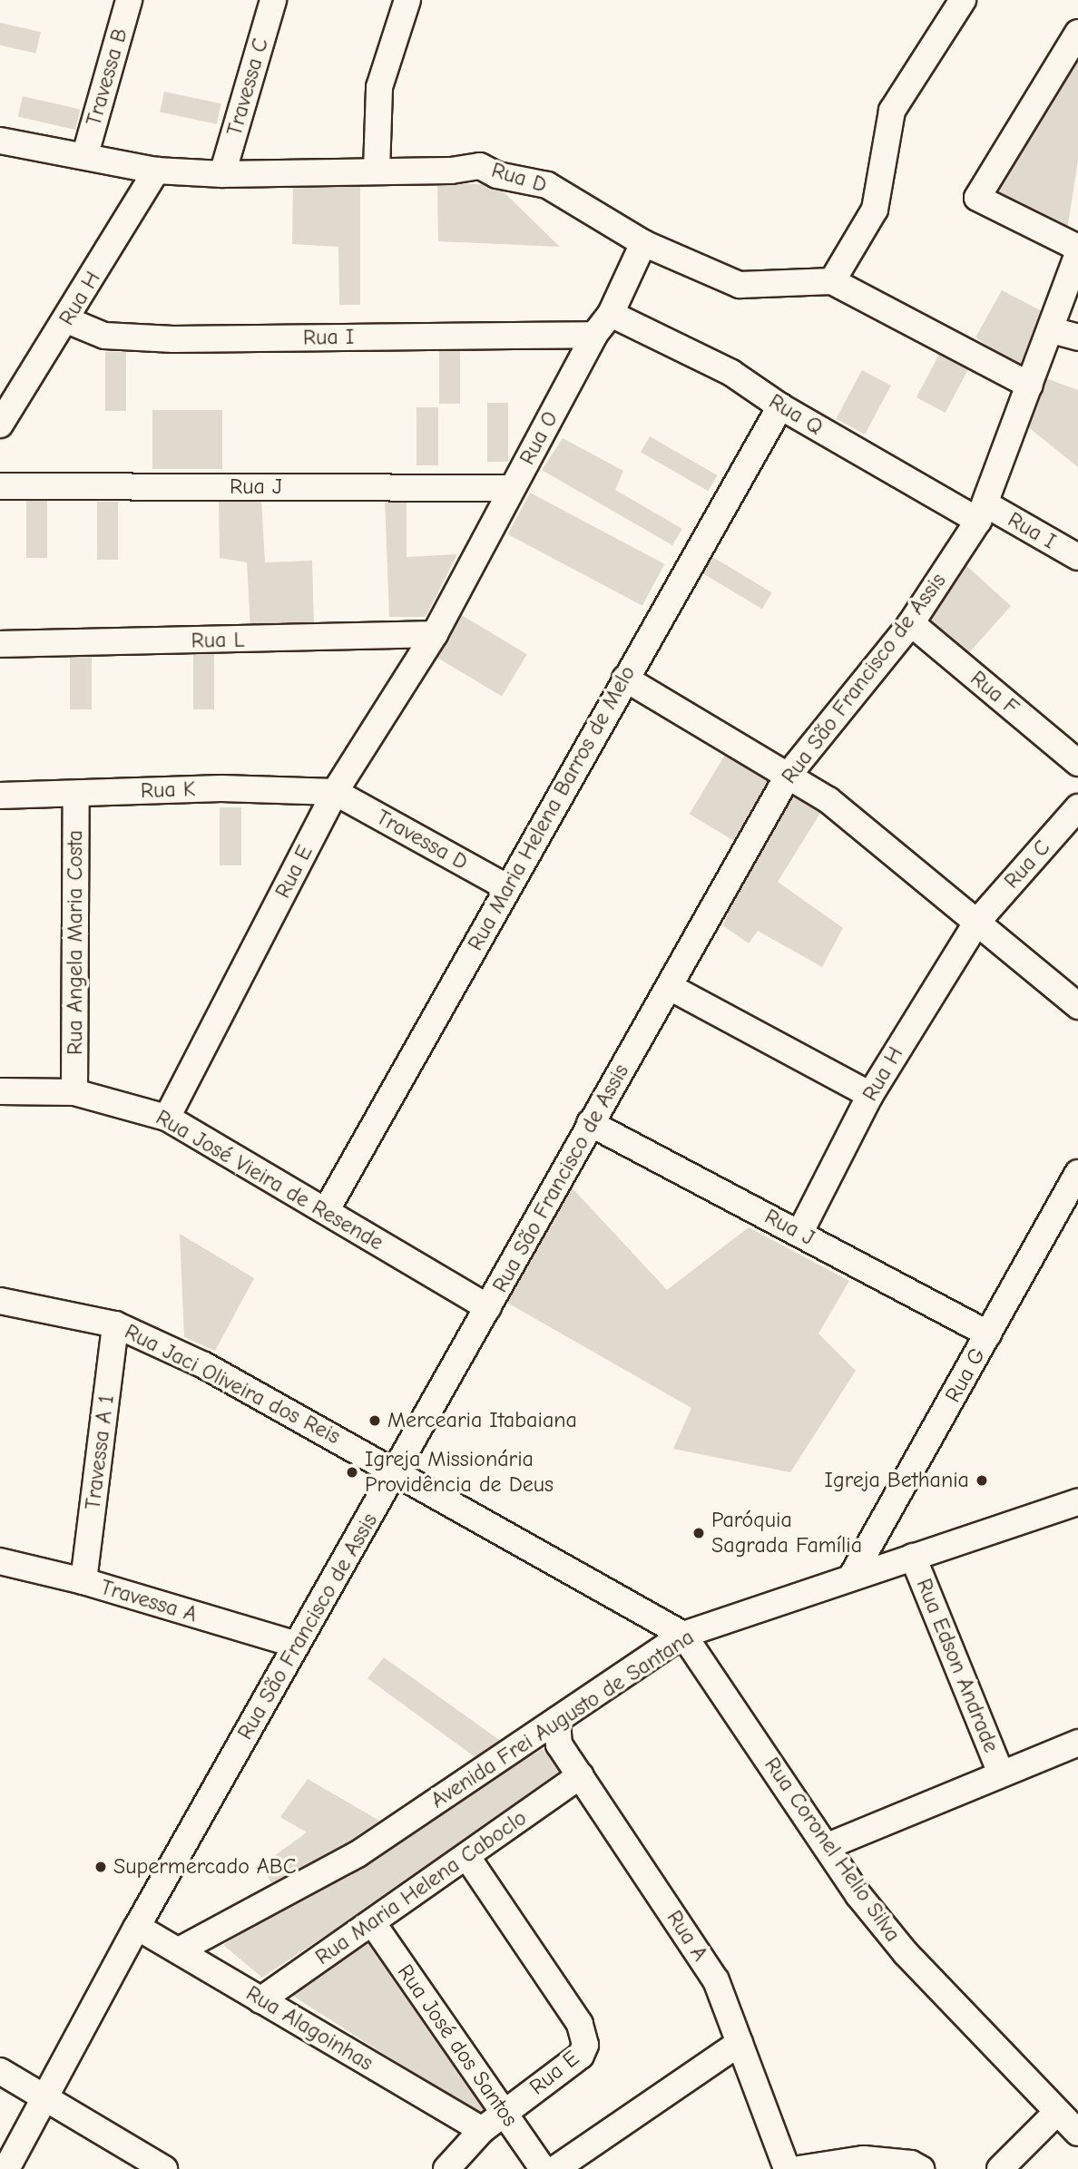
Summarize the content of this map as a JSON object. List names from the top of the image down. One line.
{"streets":{"street":["Travessa B","Travessa C","Rua D","Rua H","Rua I","Rua Q","Rua O","Rua J","Rua L","Rua São Francisco de Assis","Rua F","Rua K","Rua Maria Helena Barros de Melo","Travessa D","Rua C","Rua E","Rua Angela Maria Costa","Rua José Vieira de Resende","Rua G","Rua Jaci Oliveira dos Reis","Travessa A 1","Travessa A","Rua Edson Andrade","Avenida Frei Augusto de Santana","Rua Coronel Helio Silva","Rua Maria Helena Caboclo","Rua A","Rua Alagoinhas","Rua José dos Santos"]},"crossings":[["Travessa B","Rua D"],["Travessa C","Rua D"],["Rua D","Rua H"],["Rua D","Rua O"],["Rua H","Rua I"],["Rua H","Rua J"],["Rua H","Rua C"],["Rua I","Rua Q"],["Rua I","Rua O"],["Rua I","Rua São Francisco de Assis"],["Rua Q","Rua O"],["Rua Q","Rua São Francisco de Assis"],["Rua Q","Rua Maria Helena Barros de Melo"],["Rua O","Rua J"],["Rua O","Rua L"],["Rua O","Rua E"],["Rua J","Rua São Francisco de Assis"],["Rua J","Rua G"],["Rua L","Rua E"],["Rua São Francisco de Assis","Rua F"],["Rua São Francisco de Assis","Rua José Vieira de Resende"],["Rua São Francisco de Assis","Rua Jaci Oliveira dos Reis"],["Rua São Francisco de Assis","Travessa A"],["Rua São Francisco de Assis","Rua Alagoinhas"],["Rua K","Travessa D"],["Rua K","Rua E"],["Rua K","Rua Angela Maria Costa"],["Rua Maria Helena Barros de Melo","Travessa D"],["Rua Maria Helena Barros de Melo","Rua José Vieira de Resende"],["Travessa D","Rua E"],["Rua E","Rua José Vieira de Resende"],["Rua E","Rua Maria Helena Caboclo"],["Rua E","Rua Alagoinhas"],["Rua E","Rua José dos Santos"],["Rua Angela Maria Costa","Rua José Vieira de Resende"],["Rua G","Avenida Frei Augusto de Santana"],["Rua Jaci Oliveira dos Reis","Travessa A 1"],["Rua Jaci Oliveira dos Reis","Avenida Frei Augusto de Santana"],["Rua Jaci Oliveira dos Reis","Rua Coronel Helio Silva"],["Travessa A 1","Travessa A"],["Rua Edson Andrade","Avenida Frei Augusto de Santana"],["Avenida Frei Augusto de Santana","Rua Coronel Helio Silva"],["Avenida Frei Augusto de Santana","Rua A"],["Avenida Frei Augusto de Santana","Rua Alagoinhas"],["Rua Maria Helena Caboclo","Rua A"],["Rua Maria Helena Caboclo","Rua Alagoinhas"],["Rua Maria Helena Caboclo","Rua José dos Santos"]],"places":["Mercearia Itabaiana","Igreja Missionária Providência de Deus","Igreja Bethania","Paróquia Sagrada Família","Supermercado ABC"]}
